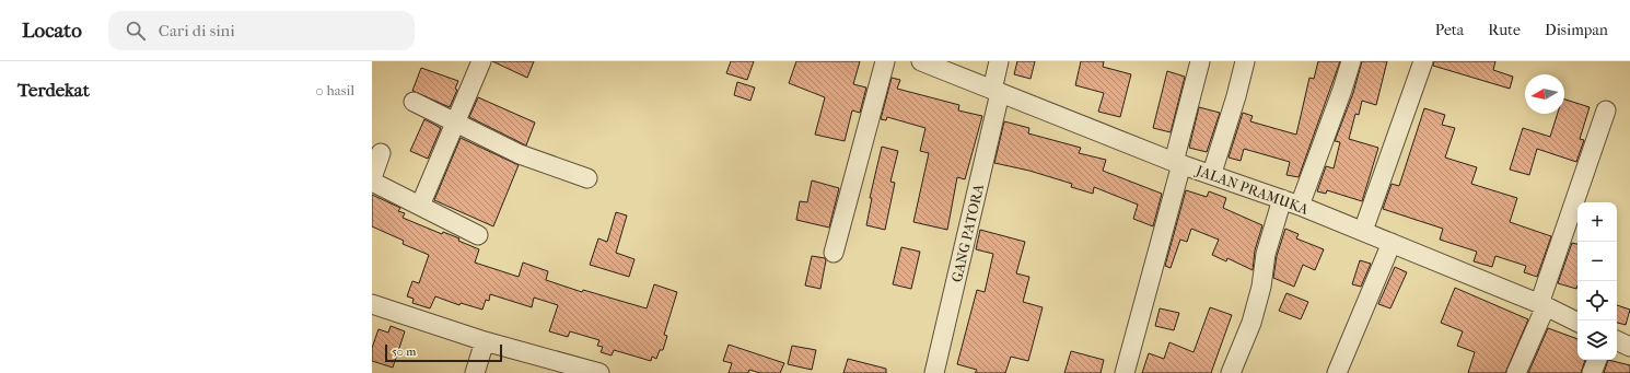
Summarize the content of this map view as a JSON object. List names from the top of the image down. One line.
{"streets":{"street":["JALAN PRAMUKA","GANG PATORA"]},"crossings":[["JALAN PRAMUKA","GANG PATORA"]],"scale_bar":"50 m","north":"left","page":{"header":"Locato","search":"Cari di sini","nav":["Peta","Rute","Disimpan"],"heading":["Terdekat","0 hasil"],"map_buttons":["+","−"],"scale":"50 m"}}
